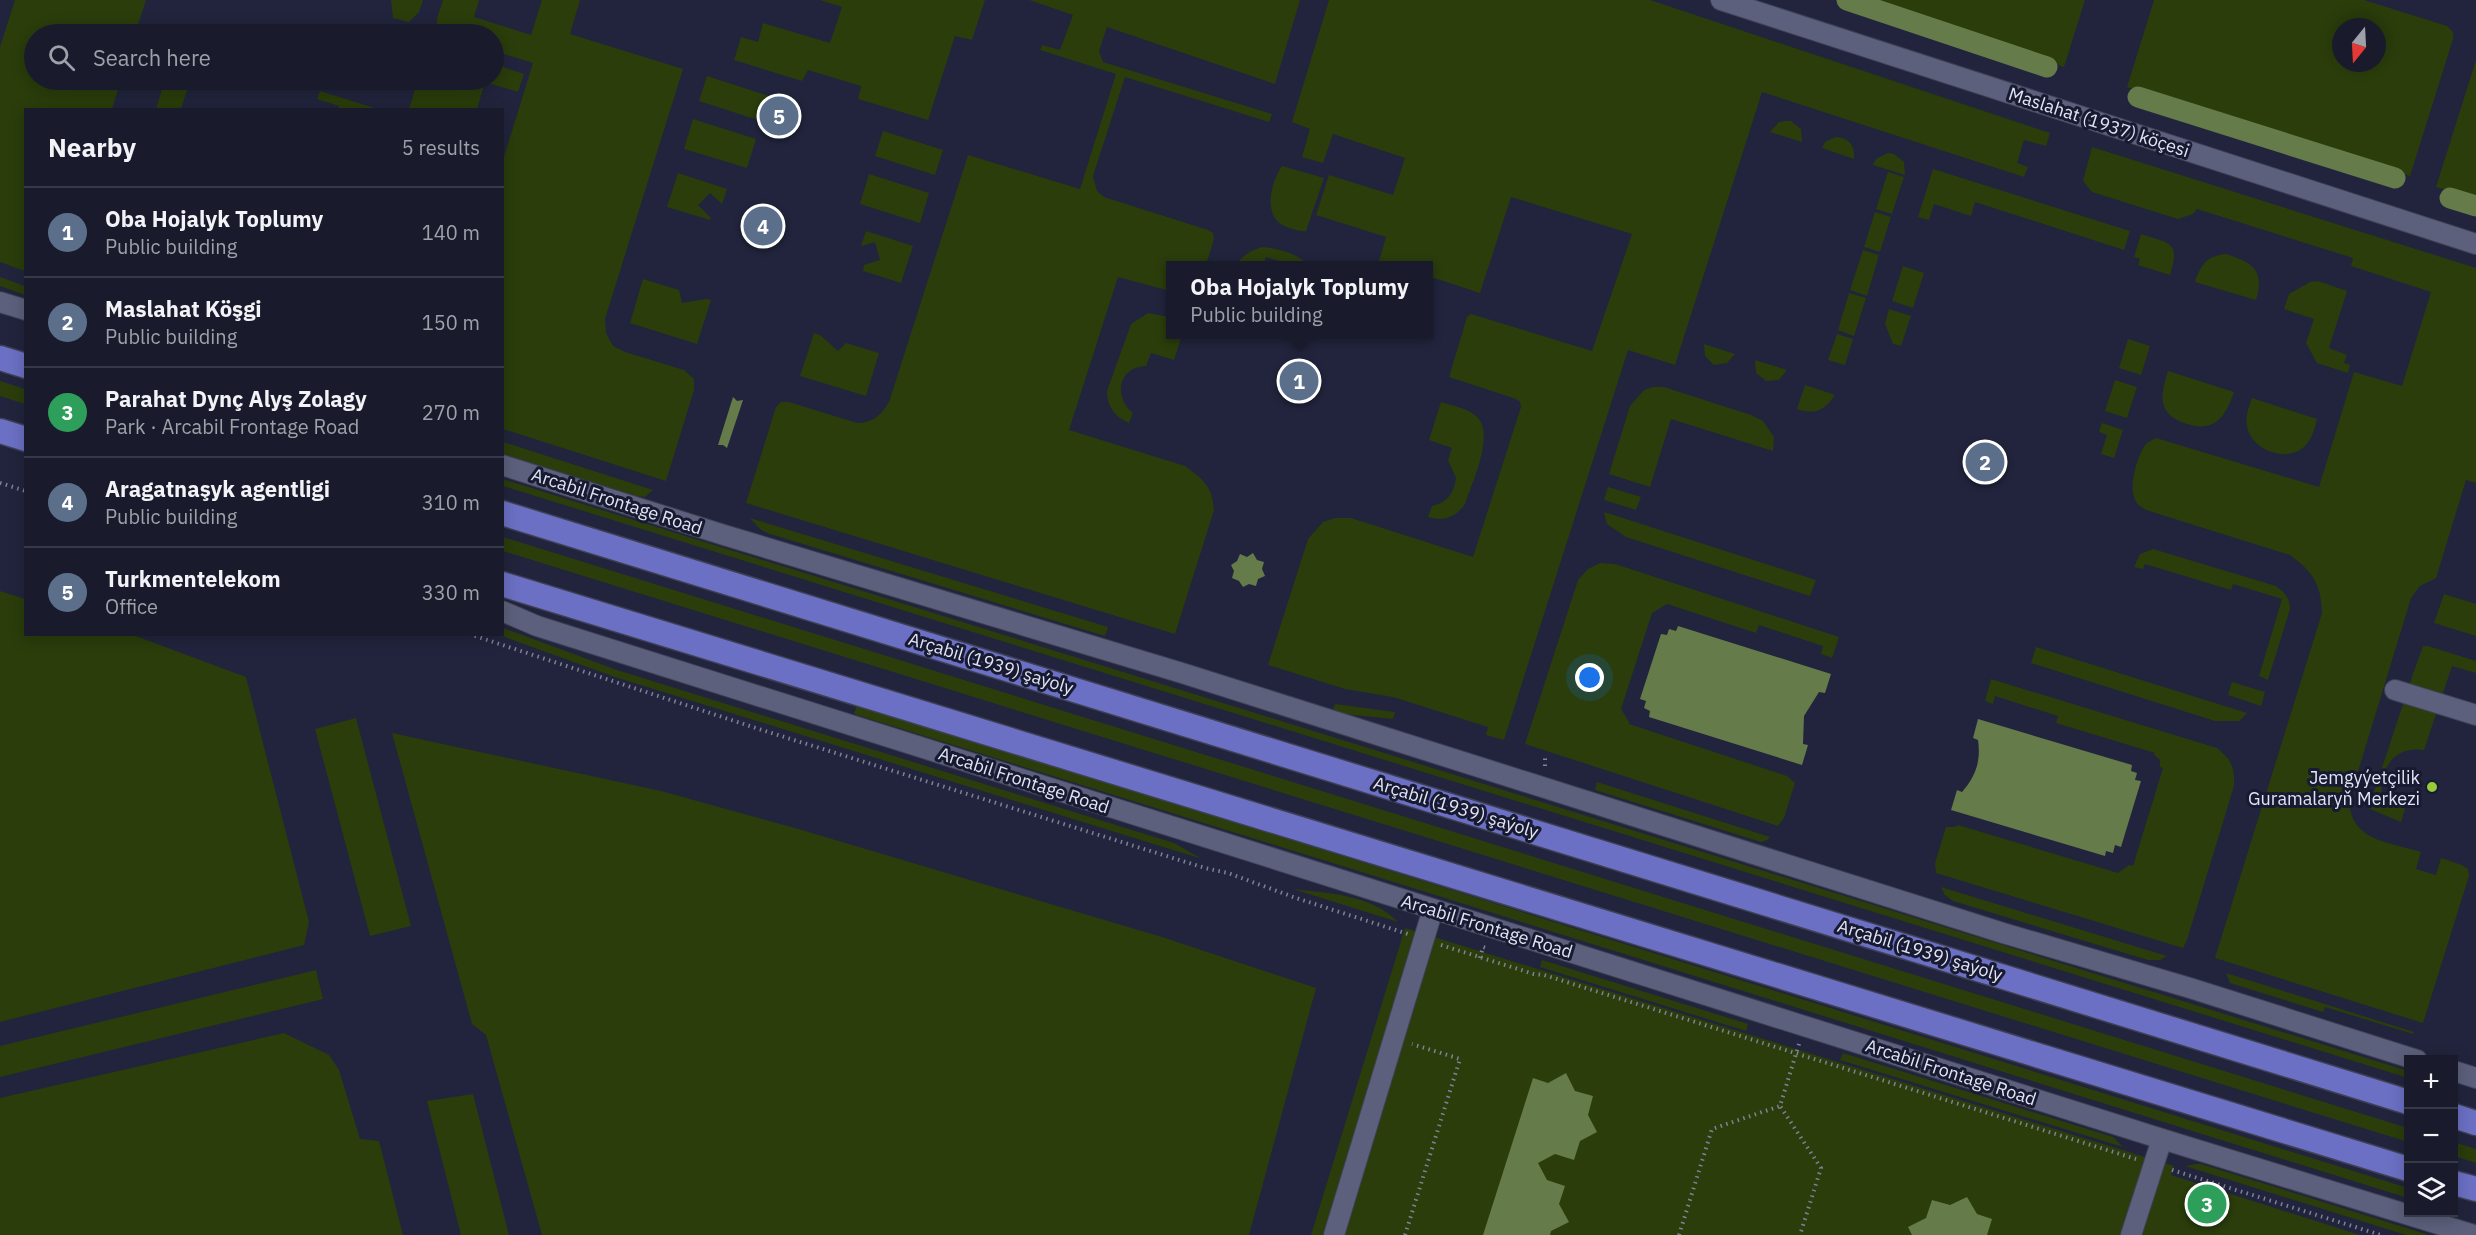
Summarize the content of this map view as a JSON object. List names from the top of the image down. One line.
{"streets":{"main road":["Arçabil (1939) şaýoly"],"street":["Maslahat (1937) köçesi","Arcabil Frontage Road"]},"places":["Jemgyýetçilik Guramalaryň Merkezi"],"north":"bottom","page":{"search":"Search here","pins":["5","4","1","2","3"],"heading":["Nearby","5 results"],"list":[{"mark":"1","name":"Oba Hojalyk Toplumy","note":"Public building","value":"140 m"},{"mark":"2","name":"Maslahat Köşgi","note":"Public building","value":"150 m"},{"mark":"3","name":"Parahat Dynç Alyş Zolagy","note":"Park · Arcabil Frontage Road","value":"270 m"},{"mark":"4","name":"Aragatnaşyk agentligi","note":"Public building","value":"310 m"},{"mark":"5","name":"Turkmentelekom","note":"Office","value":"330 m"}],"popup":["Oba Hojalyk Toplumy","Public building"],"map_buttons":["+","−"]}}
